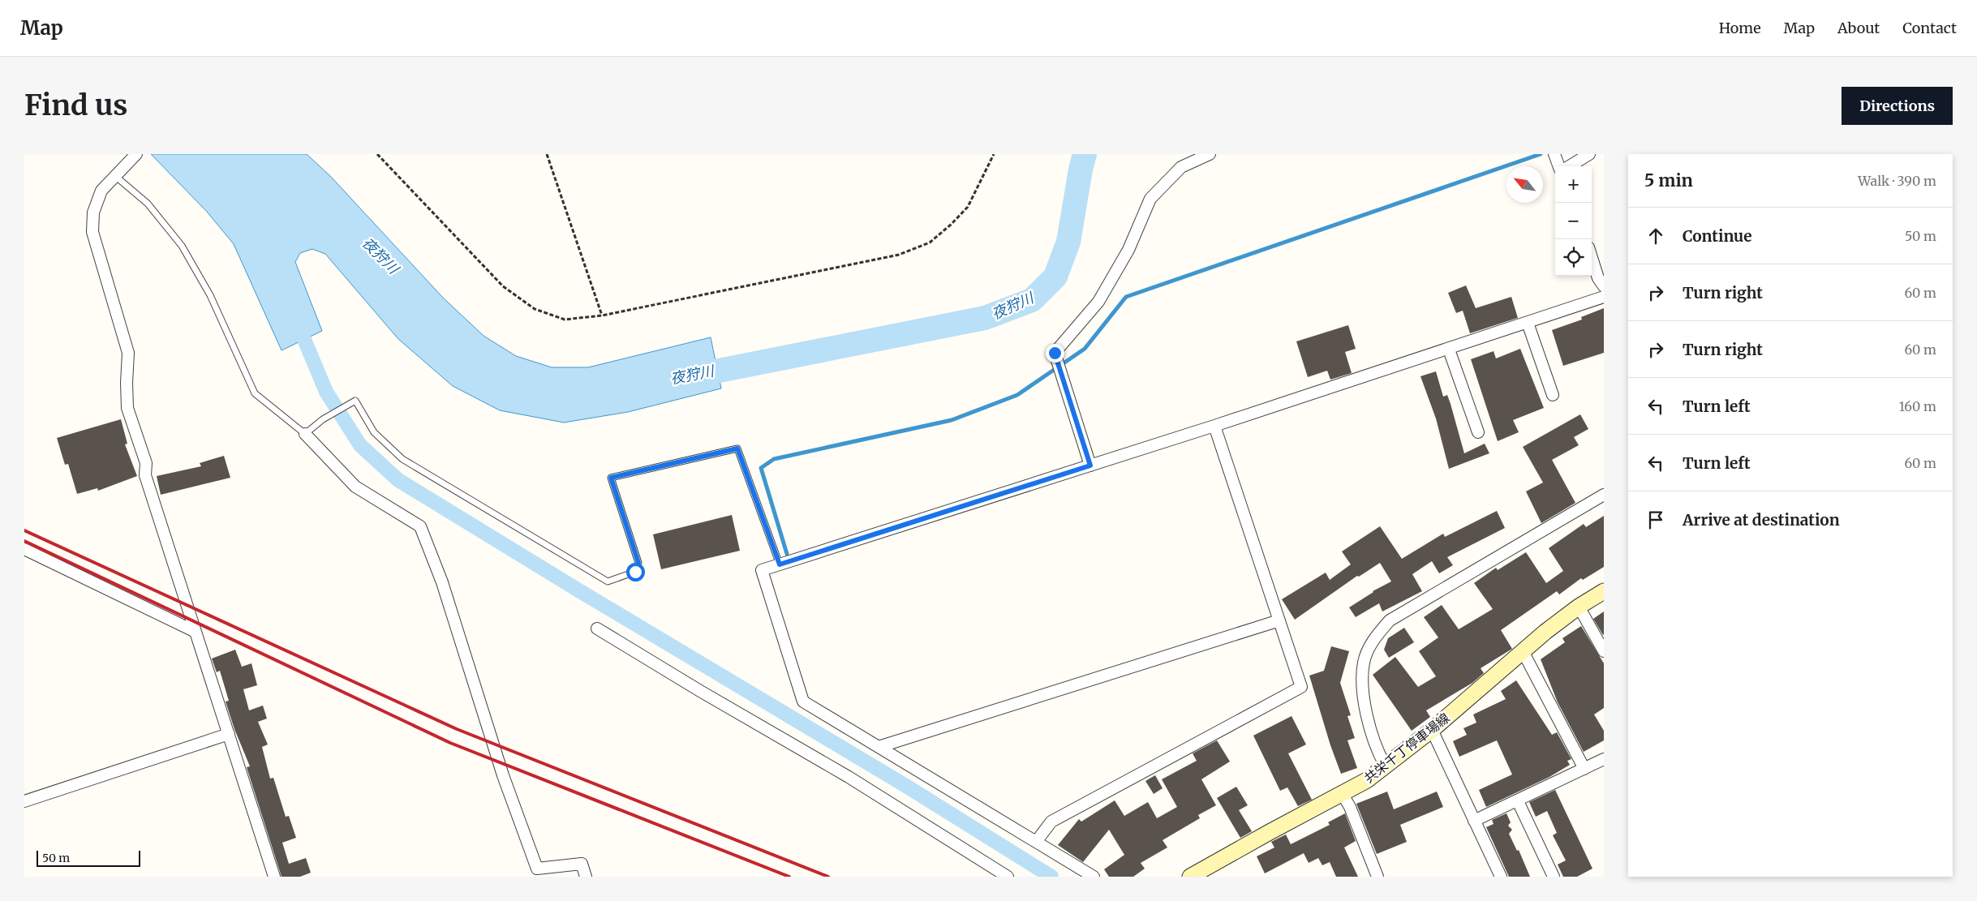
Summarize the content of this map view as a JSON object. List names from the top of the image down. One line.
{"streets":{"main road":["共栄千丁停車場線"]},"water":["夜狩川"],"scale_bar":"50 m","north":"top left","page":{"header":"Map","nav":["Home","Map","About","Contact"],"buttons":"Directions","title":"Find us","heading":["5 min","Walk · 390 m"],"map_buttons":["+","−"],"list":[["Continue","50 m"],["Turn right","60 m"],["Turn right","60 m"],["Turn left","160 m"],["Turn left","60 m"],"Arrive at destination"],"scale":"50 m"}}
